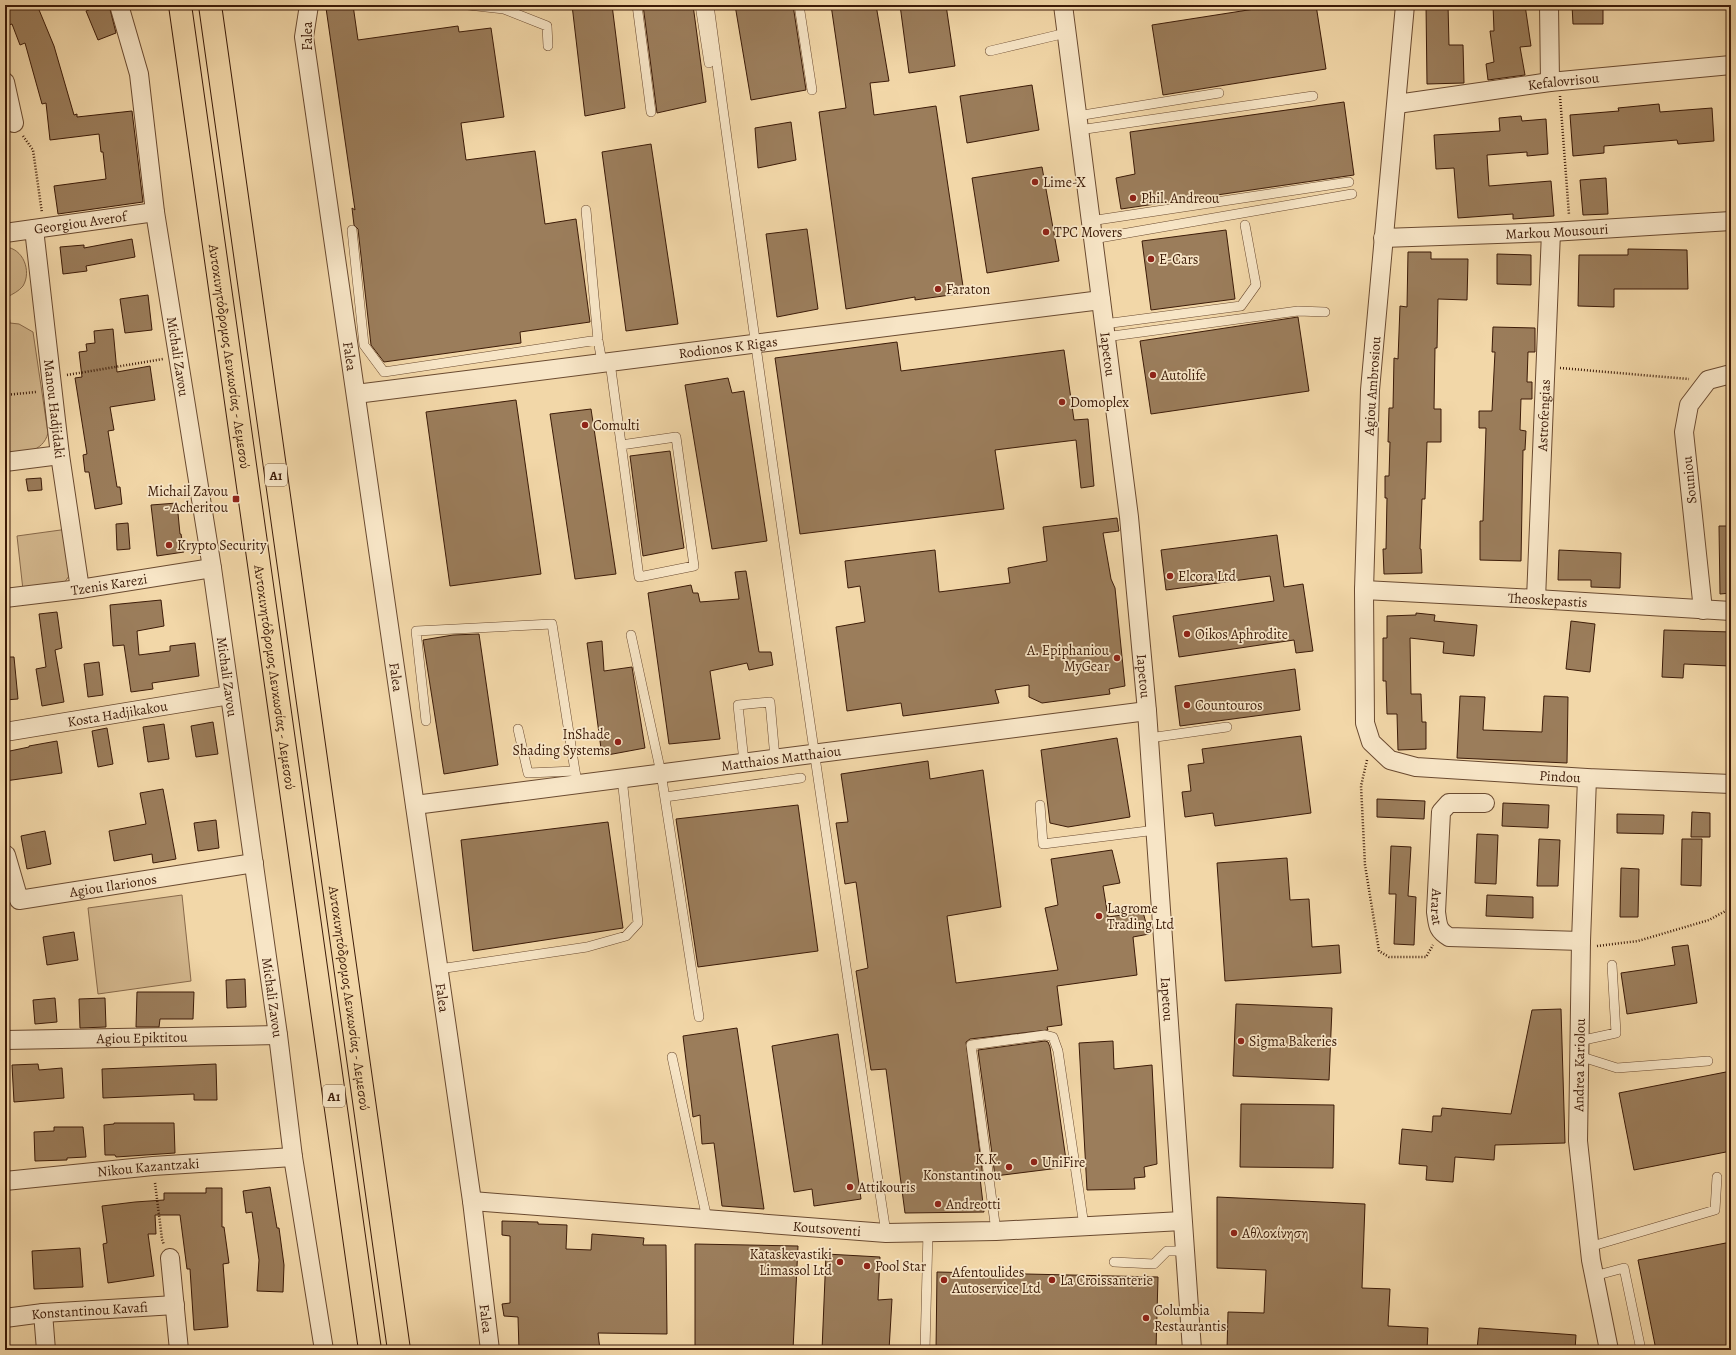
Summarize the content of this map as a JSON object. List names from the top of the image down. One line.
{"streets":{"highway":["Αυτοκινητόδρομος Λευκωσίας - Λεμεσού","A1"],"street":["Falea","Kefalovrisou","Georgiou Averof","Markou Mousouri","Rodionos K Rigas","Iapetou","Michali Zavou","Agiou Ambrosiou","Manou Hadjidaki","Astrofengias","Souniou","Tzenis Karezi","Theoskepastis","Kosta Hadjikakou","Matthaios Matthaiou","Pindou","Agiou Ilarionos","Ararat","Agiou Epiktitou","Andrea Kariolou","Nikou Kazantzaki","Koutsoventi","Konstantinou Kavafi"]},"crossings":[["Falea","Rodionos K Rigas"],["Falea","Matthaios Matthaiou"],["Falea","Koutsoventi"],["Kefalovrisou","Agiou Ambrosiou"],["Georgiou Averof","Michali Zavou"],["Georgiou Averof","Manou Hadjidaki"],["Markou Mousouri","Agiou Ambrosiou"],["Markou Mousouri","Astrofengias"],["Rodionos K Rigas","Iapetou"],["Iapetou","Matthaios Matthaiou"],["Iapetou","Koutsoventi"],["Michali Zavou","Tzenis Karezi"],["Michali Zavou","Kosta Hadjikakou"],["Michali Zavou","Agiou Ilarionos"],["Michali Zavou","Agiou Epiktitou"],["Michali Zavou","Nikou Kazantzaki"],["Agiou Ambrosiou","Theoskepastis"],["Agiou Ambrosiou","Pindou"],["Manou Hadjidaki","Tzenis Karezi"],["Astrofengias","Theoskepastis"],["Souniou","Theoskepastis"],["Pindou","Andrea Kariolou"],["Ararat","Andrea Kariolou"]],"places":{"other":["Lime-X","Phil. Andreou","TPC Movers","E-Cars","Faraton","Autolife","Domoplex","Comulti","Krypto Security","Elcora Ltd","Oikos Aphrodite","A. Epiphaniou MyGear","Countouros","InShade Shading Systems","Lagrome Trading Ltd","Sigma Bakeries","UniFire","K.K. Konstantinou","Attikouris","Andreotti","Αθλοκίνηση","Kataskevastiki Limassol Ltd","Pool Star","Afentoulides Autoservice Ltd","La Croissanterie","Columbia Restaurantis"],"transit":["Michail Zavou - Acheritou"]}}
